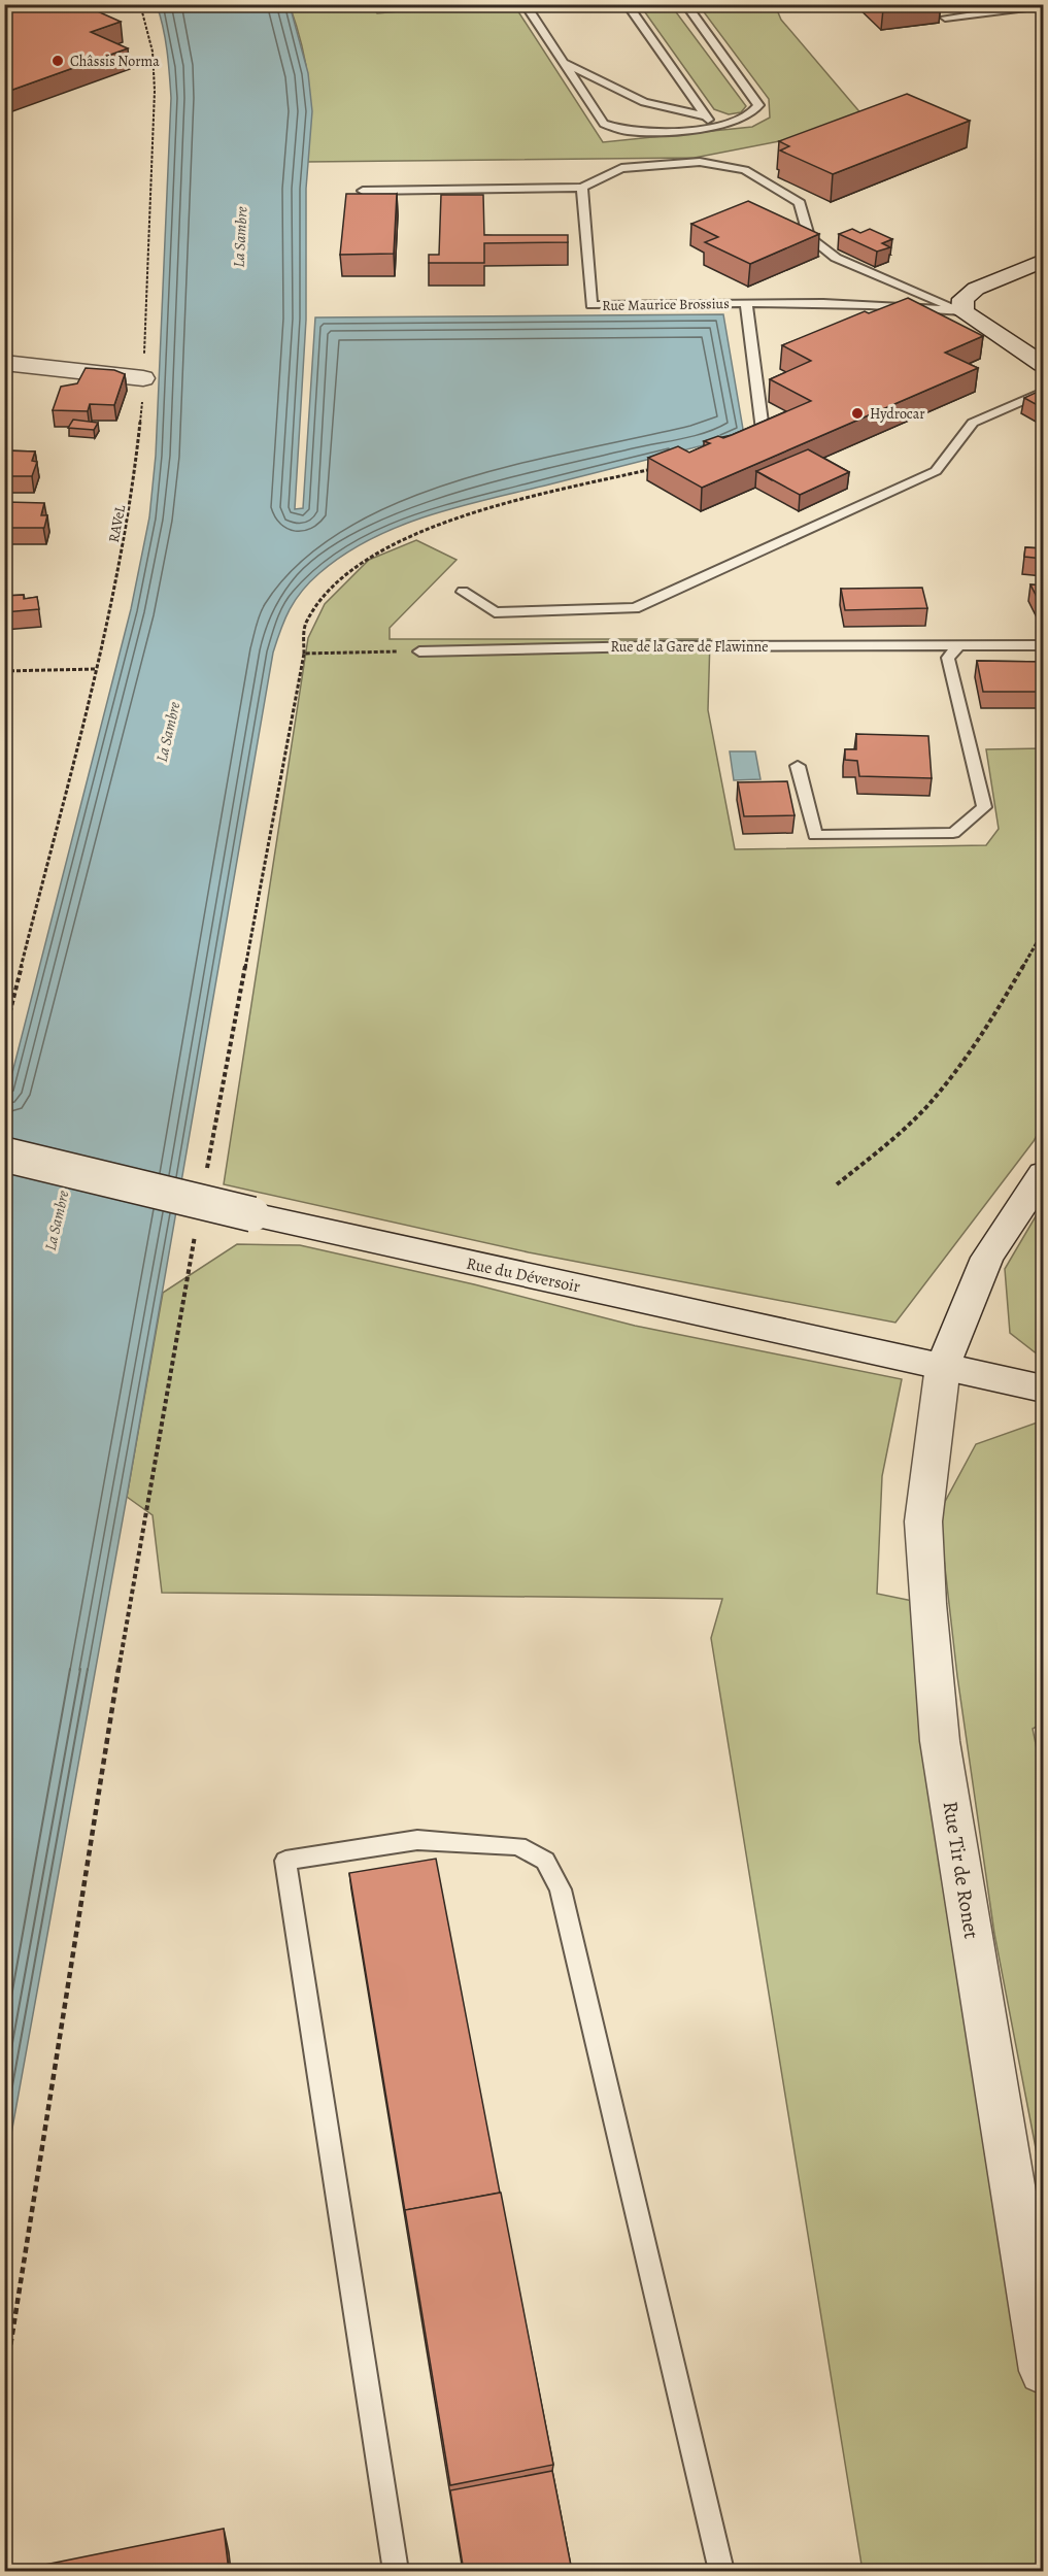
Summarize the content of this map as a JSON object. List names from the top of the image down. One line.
{"streets":{"street":["Rue Maurice Brossius","Rue du Déversoir","Rue Tir de Ronet"],"lane":["Rue de la Gare de Flawinne"],"path":["RAVeL"]},"crossings":[["Rue du Déversoir","Rue Tir de Ronet"]],"water":["La Sambre"],"places":["Châssis Norma","Hydrocar"]}
